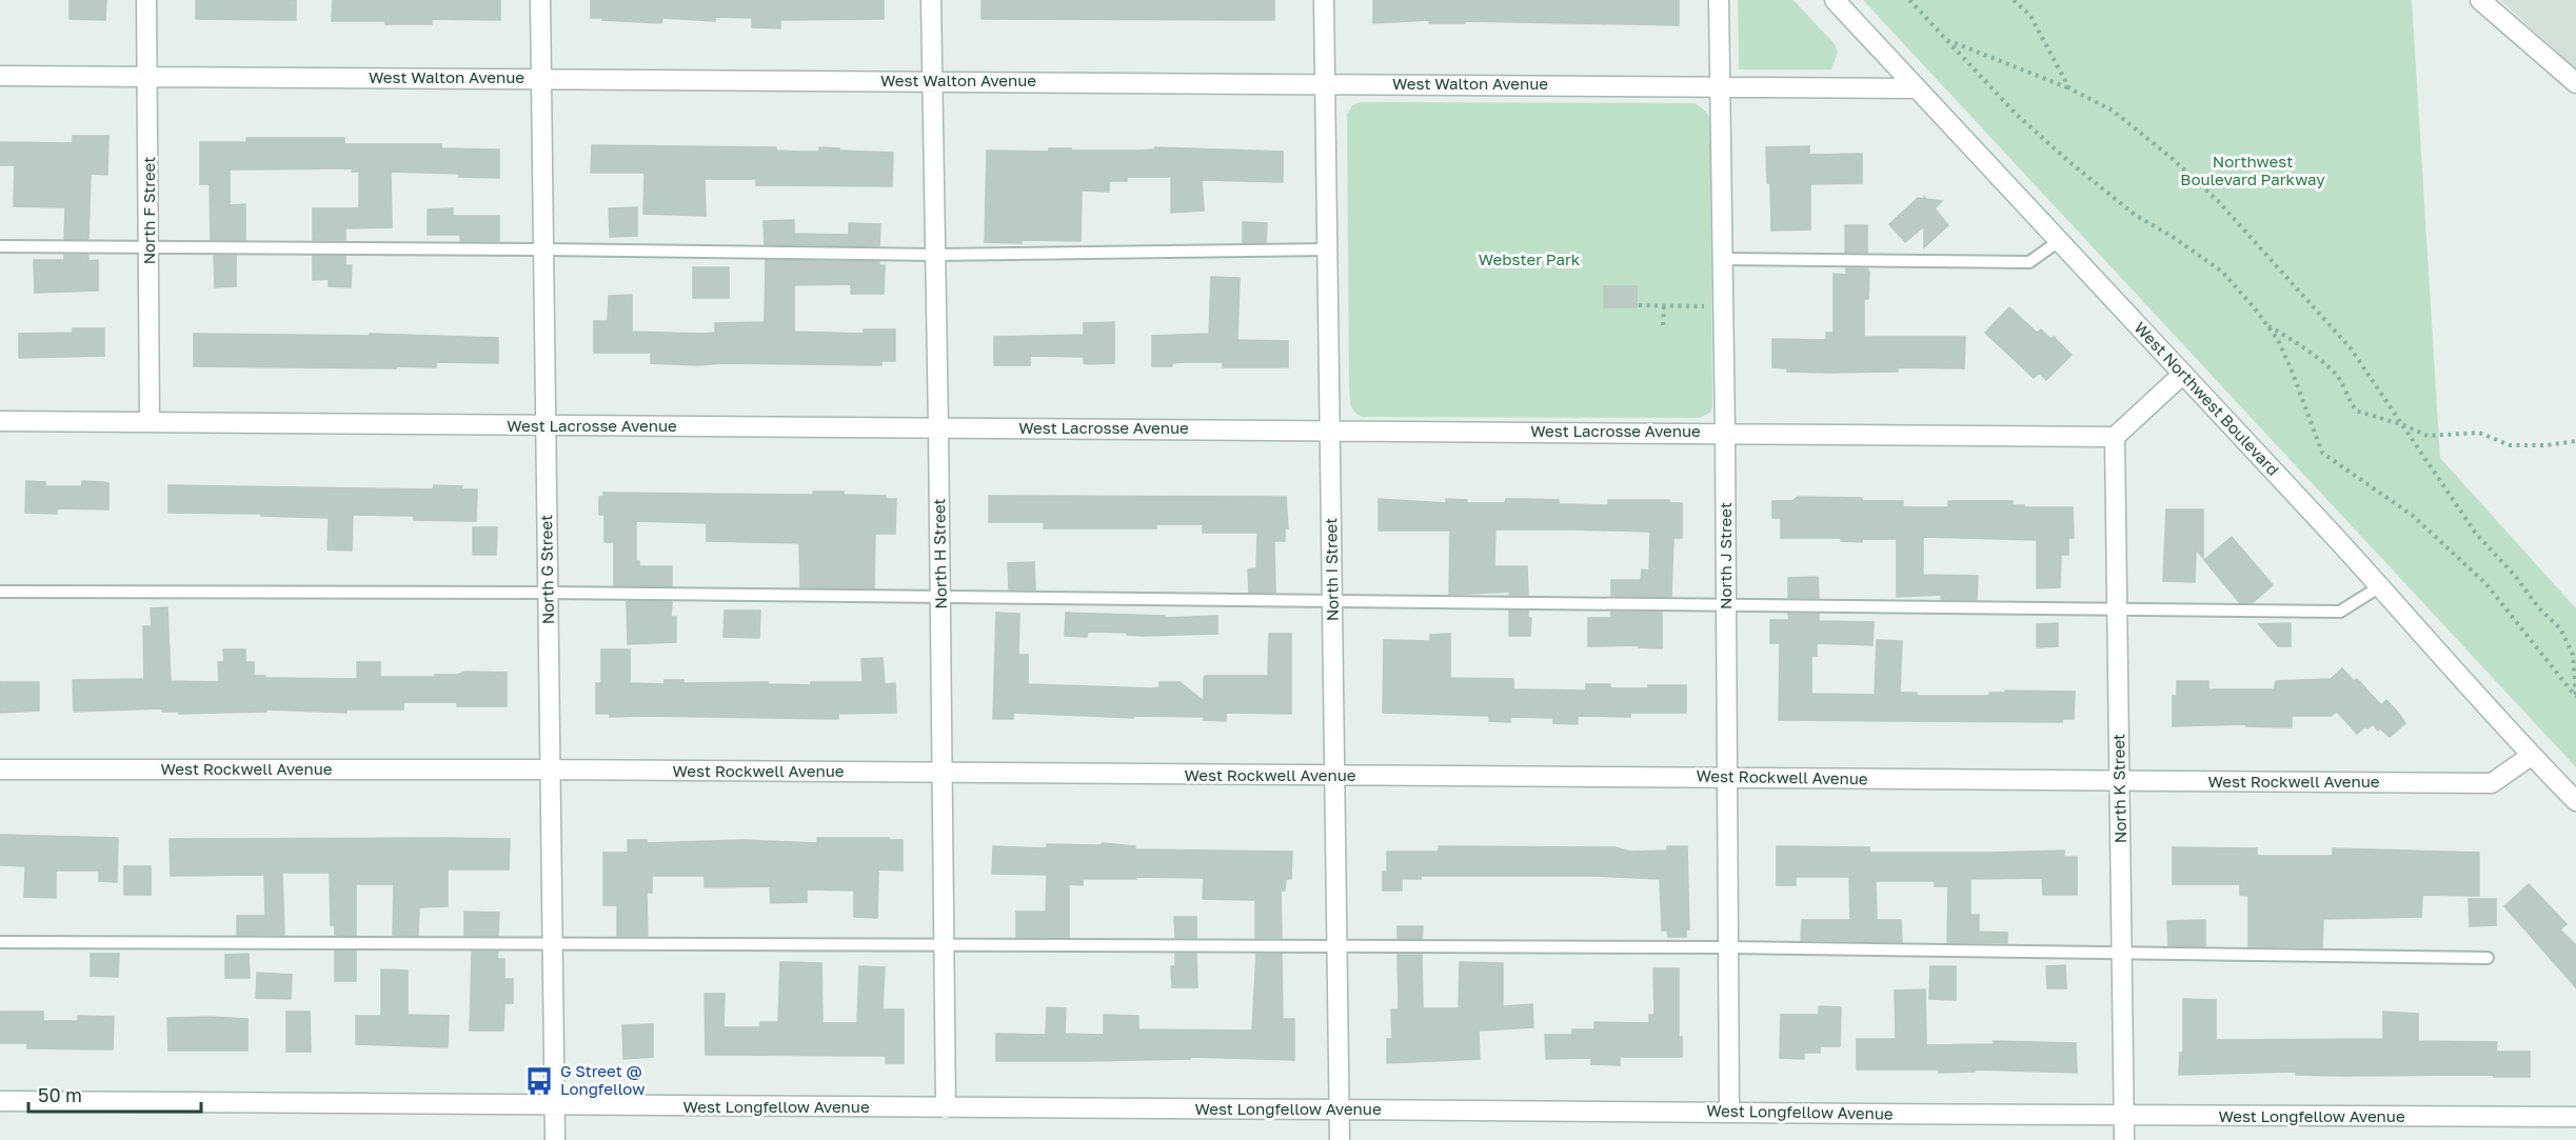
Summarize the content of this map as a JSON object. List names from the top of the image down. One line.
{"streets":{"street":["West Walton Avenue","North F Street","West Northwest Boulevard","West Lacrosse Avenue","North H Street","North J Street","North G Street","North I Street","West Rockwell Avenue","North K Street","West Longfellow Avenue"]},"crossings":[["West Walton Avenue","North F Street"],["West Walton Avenue","West Northwest Boulevard"],["West Walton Avenue","North H Street"],["West Walton Avenue","North J Street"],["West Walton Avenue","North G Street"],["West Walton Avenue","North I Street"],["North F Street","West Lacrosse Avenue"],["West Northwest Boulevard","West Rockwell Avenue"],["West Lacrosse Avenue","North H Street"],["West Lacrosse Avenue","North J Street"],["West Lacrosse Avenue","North G Street"],["West Lacrosse Avenue","North I Street"],["West Lacrosse Avenue","North K Street"],["North H Street","West Rockwell Avenue"],["North H Street","West Longfellow Avenue"],["North J Street","West Rockwell Avenue"],["North J Street","West Longfellow Avenue"],["North G Street","West Rockwell Avenue"],["North G Street","West Longfellow Avenue"],["North I Street","West Rockwell Avenue"],["North I Street","West Longfellow Avenue"],["West Rockwell Avenue","North K Street"],["North K Street","West Longfellow Avenue"]],"parks":["Northwest Boulevard Parkway","Webster Park"],"places":{"bus stop":["G Street @ Longfellow"]},"scale_bar":"50 m"}
